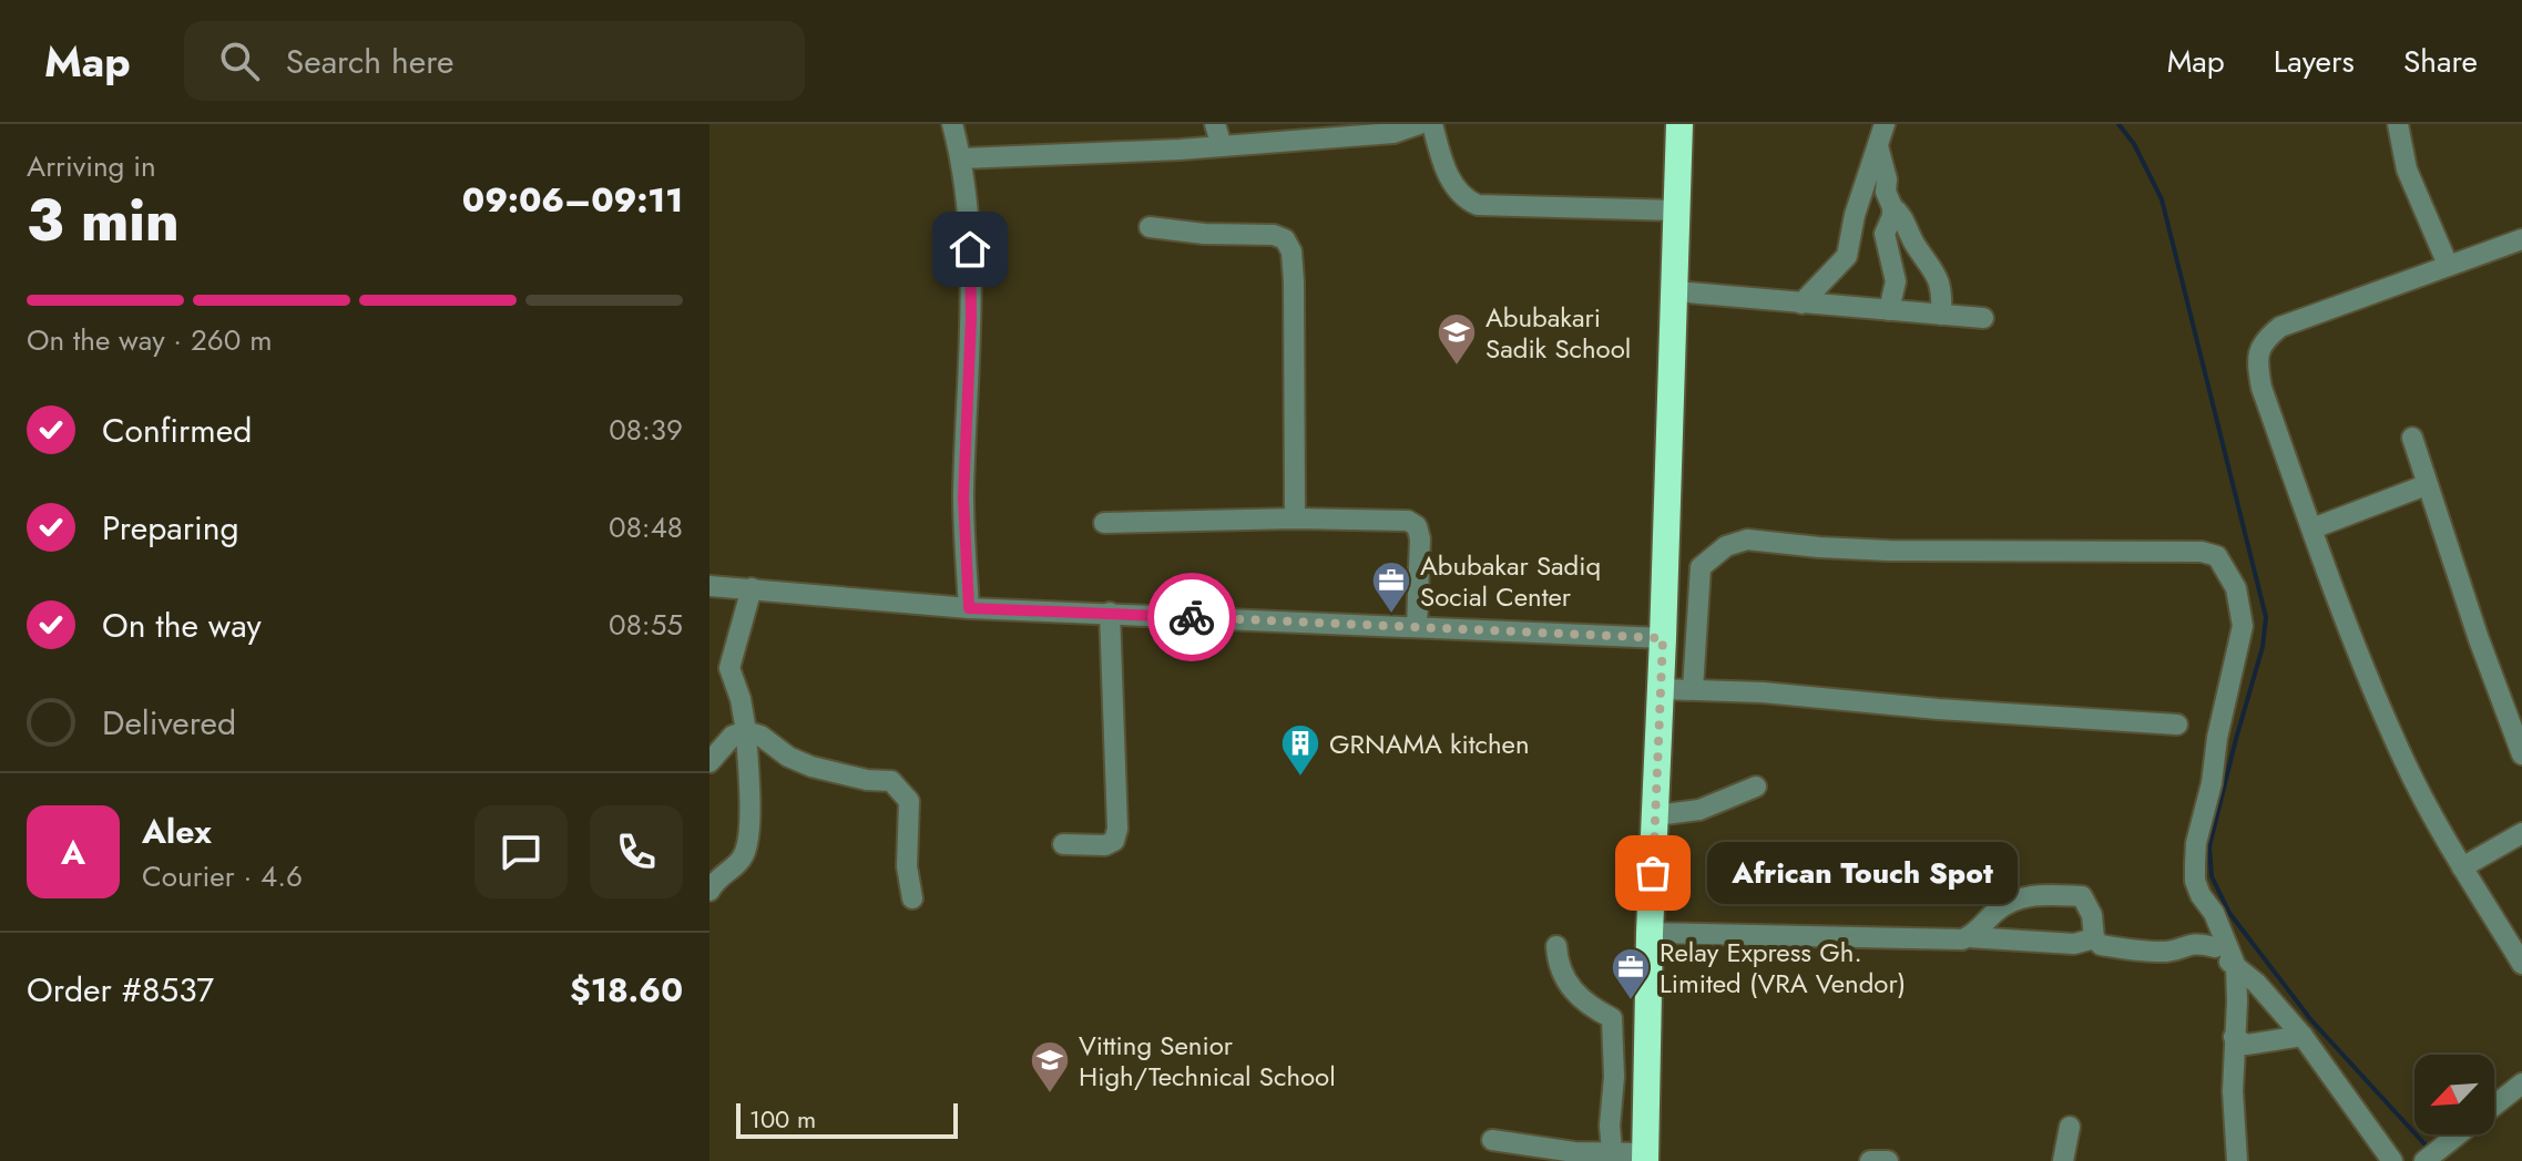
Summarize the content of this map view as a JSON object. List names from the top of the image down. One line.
{"places":{"school or university":["Abubakari Sadik School","Vitting Senior High/Technical School"],"office":["Abubakar Sadiq Social Center","Relay Express Gh. Limited (VRA Vendor)"],"building":["GRNAMA kitchen"],"other":["African Touch Spot"]},"scale_bar":"100 m","north":"bottom left","page":{"header":"Map","search":"Search here","nav":["Map","Layers","Share"],"heading":["3 min","Arriving in","09:06–09:11"],"panel":["Alex","Courier · 4.6","Order #8537","$18.60"],"bar":"On the way · 260 m","list":[["Confirmed","08:39"],["Preparing","08:48"],["On the way","08:55"],"Delivered"],"round":"A","bubble":"African Touch Spot","scale":"100 m"}}
